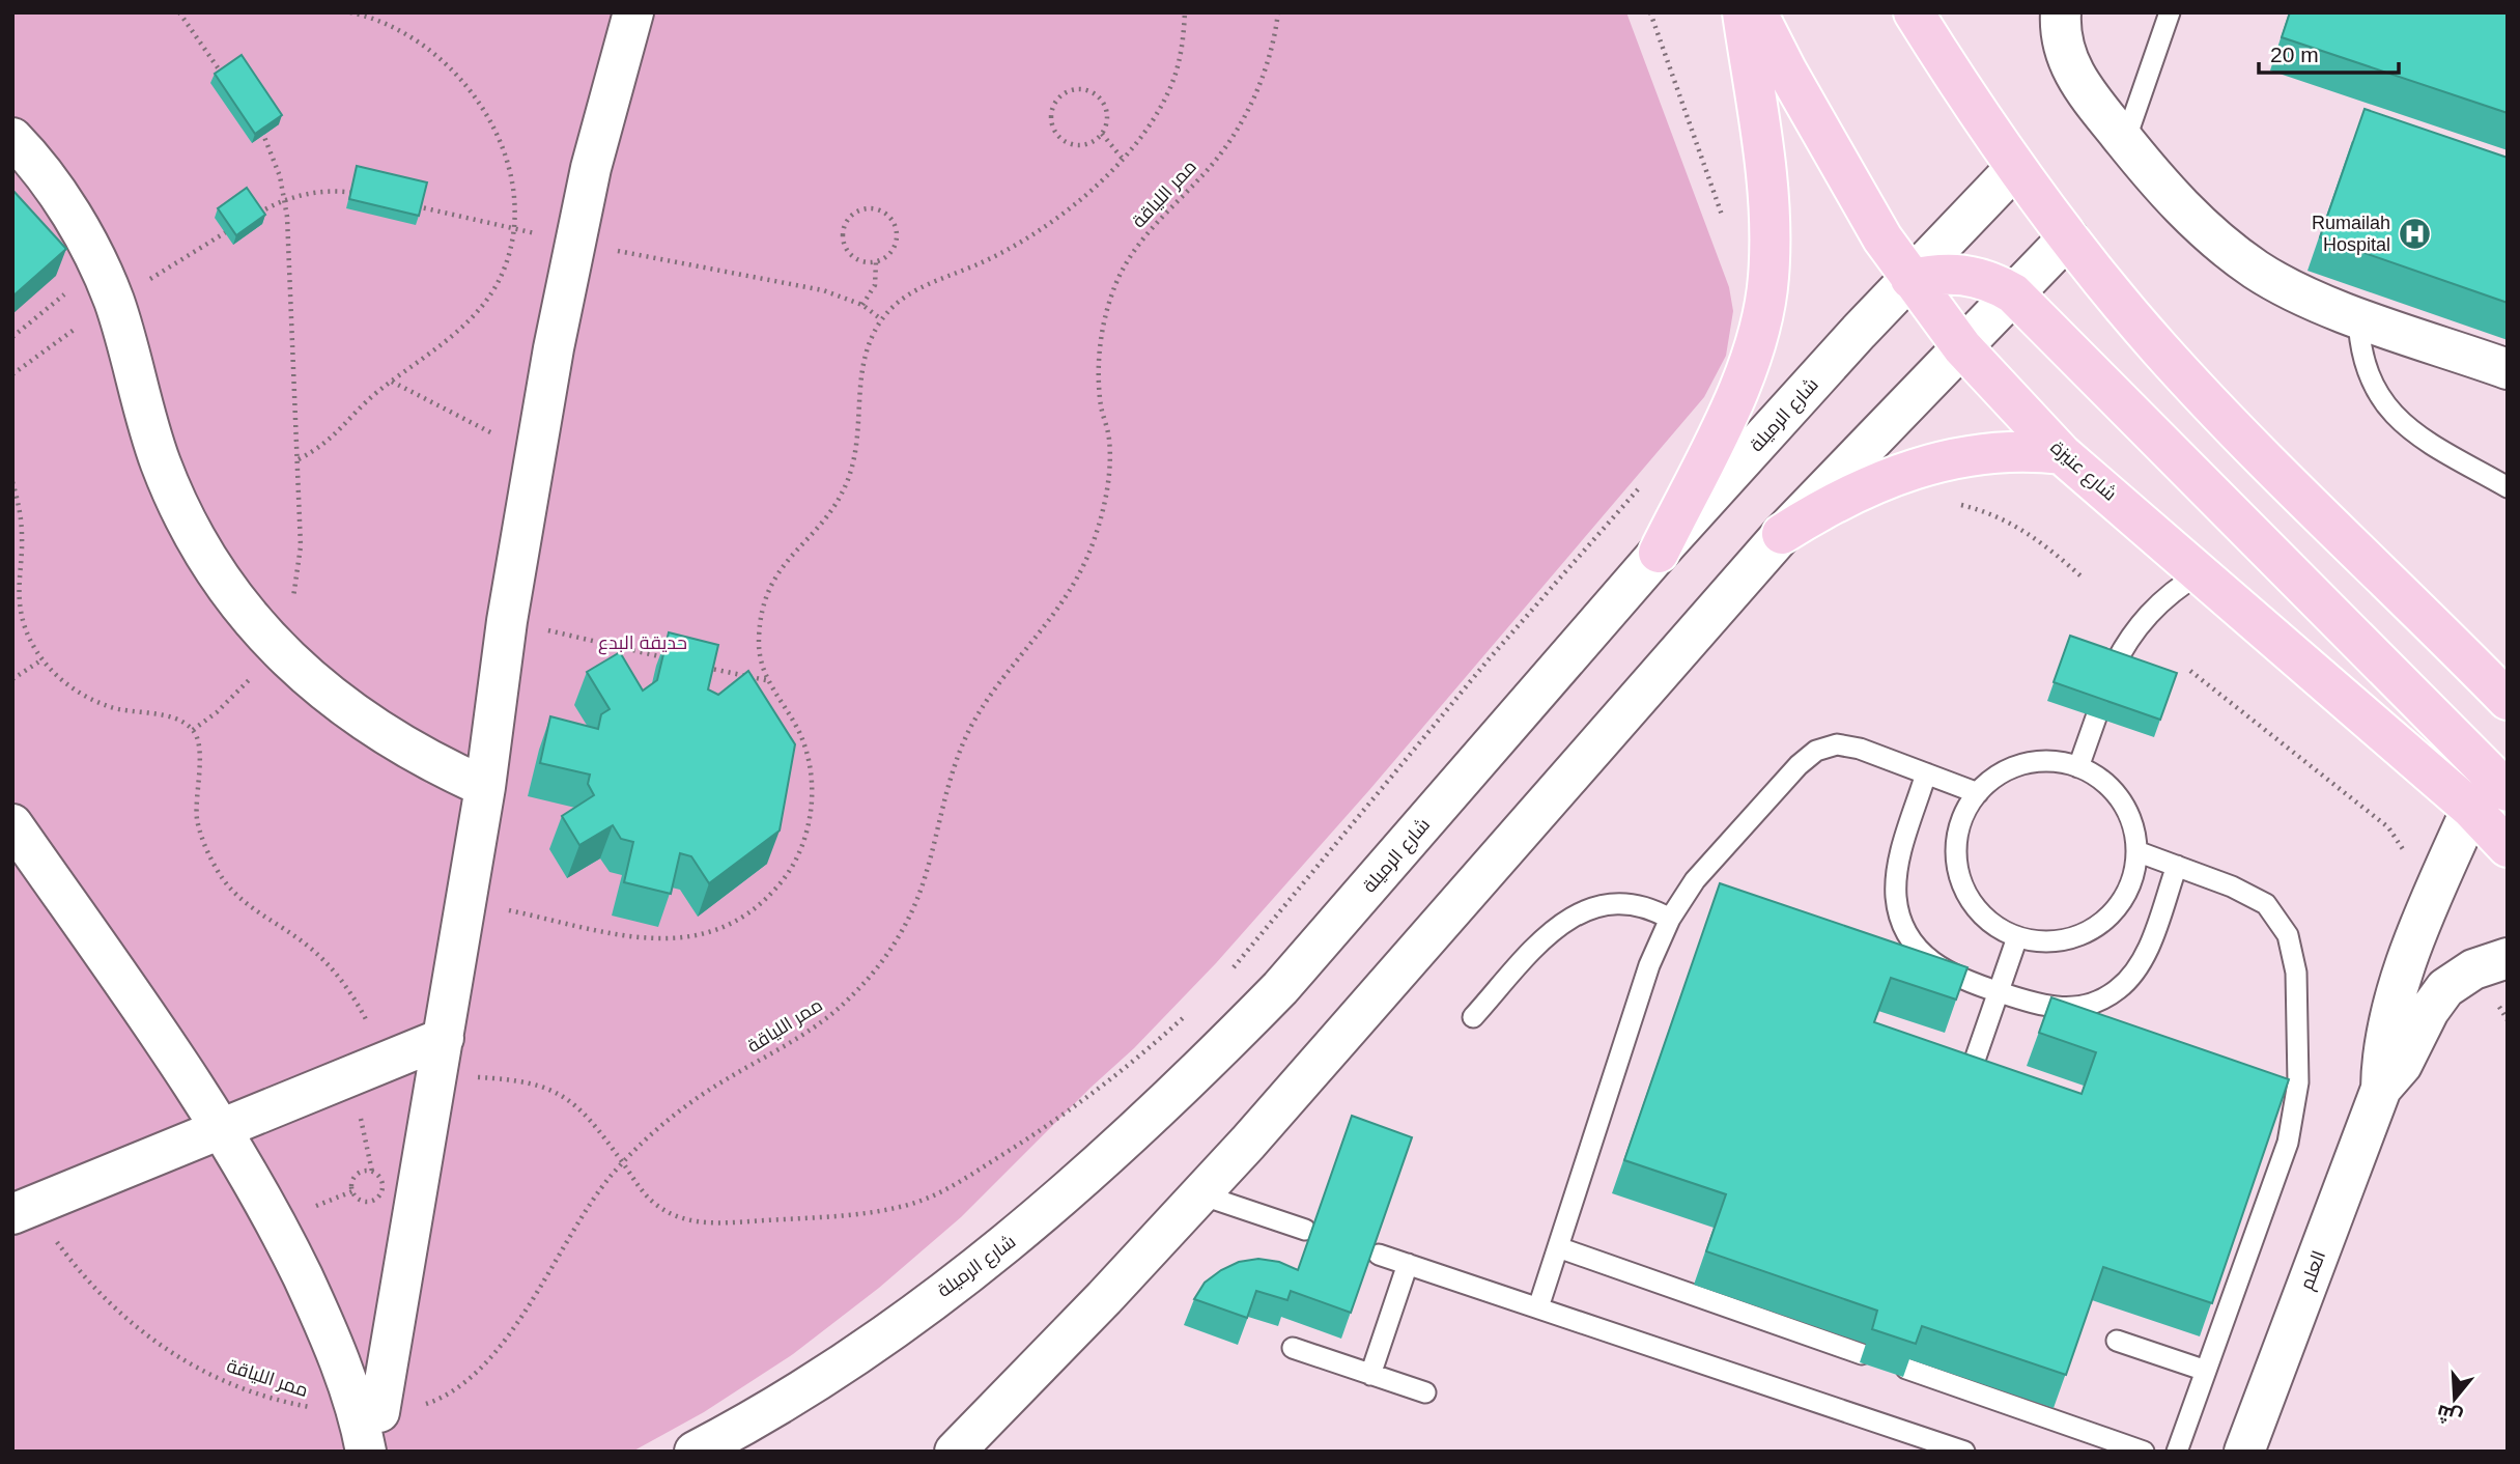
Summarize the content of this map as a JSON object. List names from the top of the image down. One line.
{"streets":{"main road":["شارع عنيزة"],"street":["شارع الرميلة","العلم"],"path":["ممر اللياقة"]},"crossings":[["شارع الرميلة","شارع عنيزة"],["شارع عنيزة","العلم"]],"parks":["حديقة البدع"],"places":{"hospital":["Rumailah Hospital"]},"scale_bar":"20 m","north":"bottom"}
